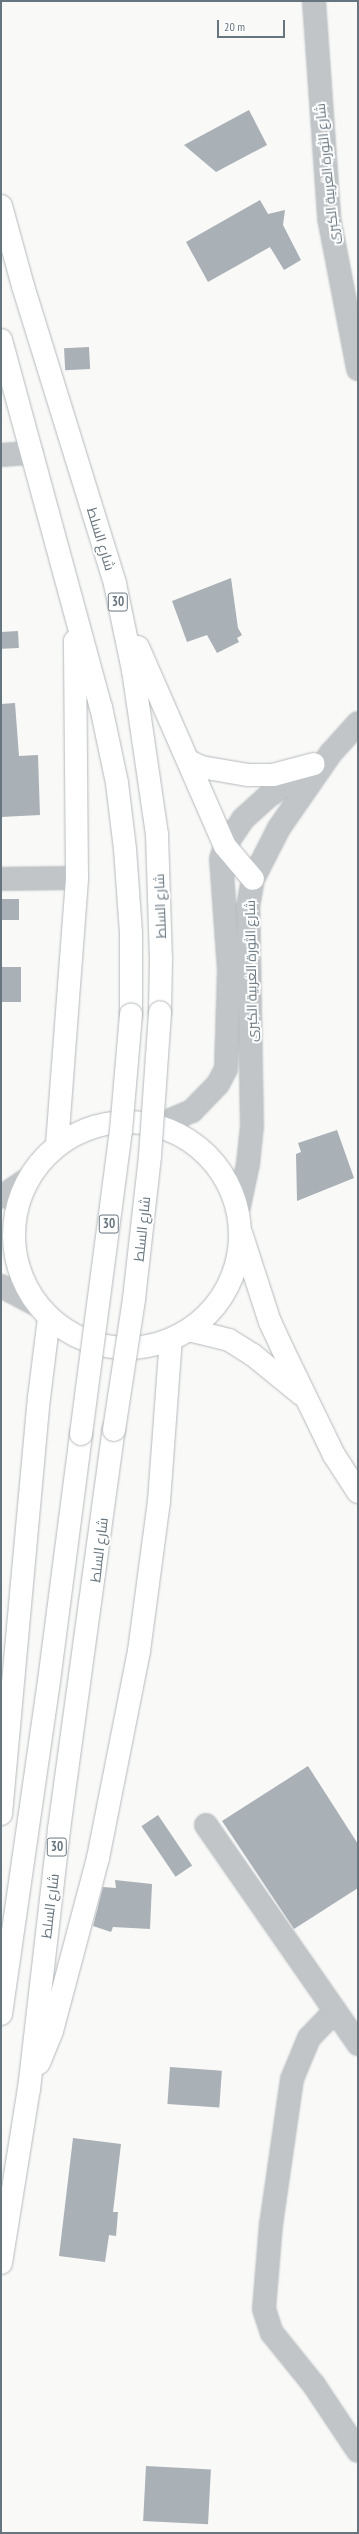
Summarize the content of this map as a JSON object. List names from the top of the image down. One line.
{"streets":{"main road":["شارع السلط","30"],"street":["شارع الثورة العربية الكبرى"]},"scale_bar":"20 m"}
